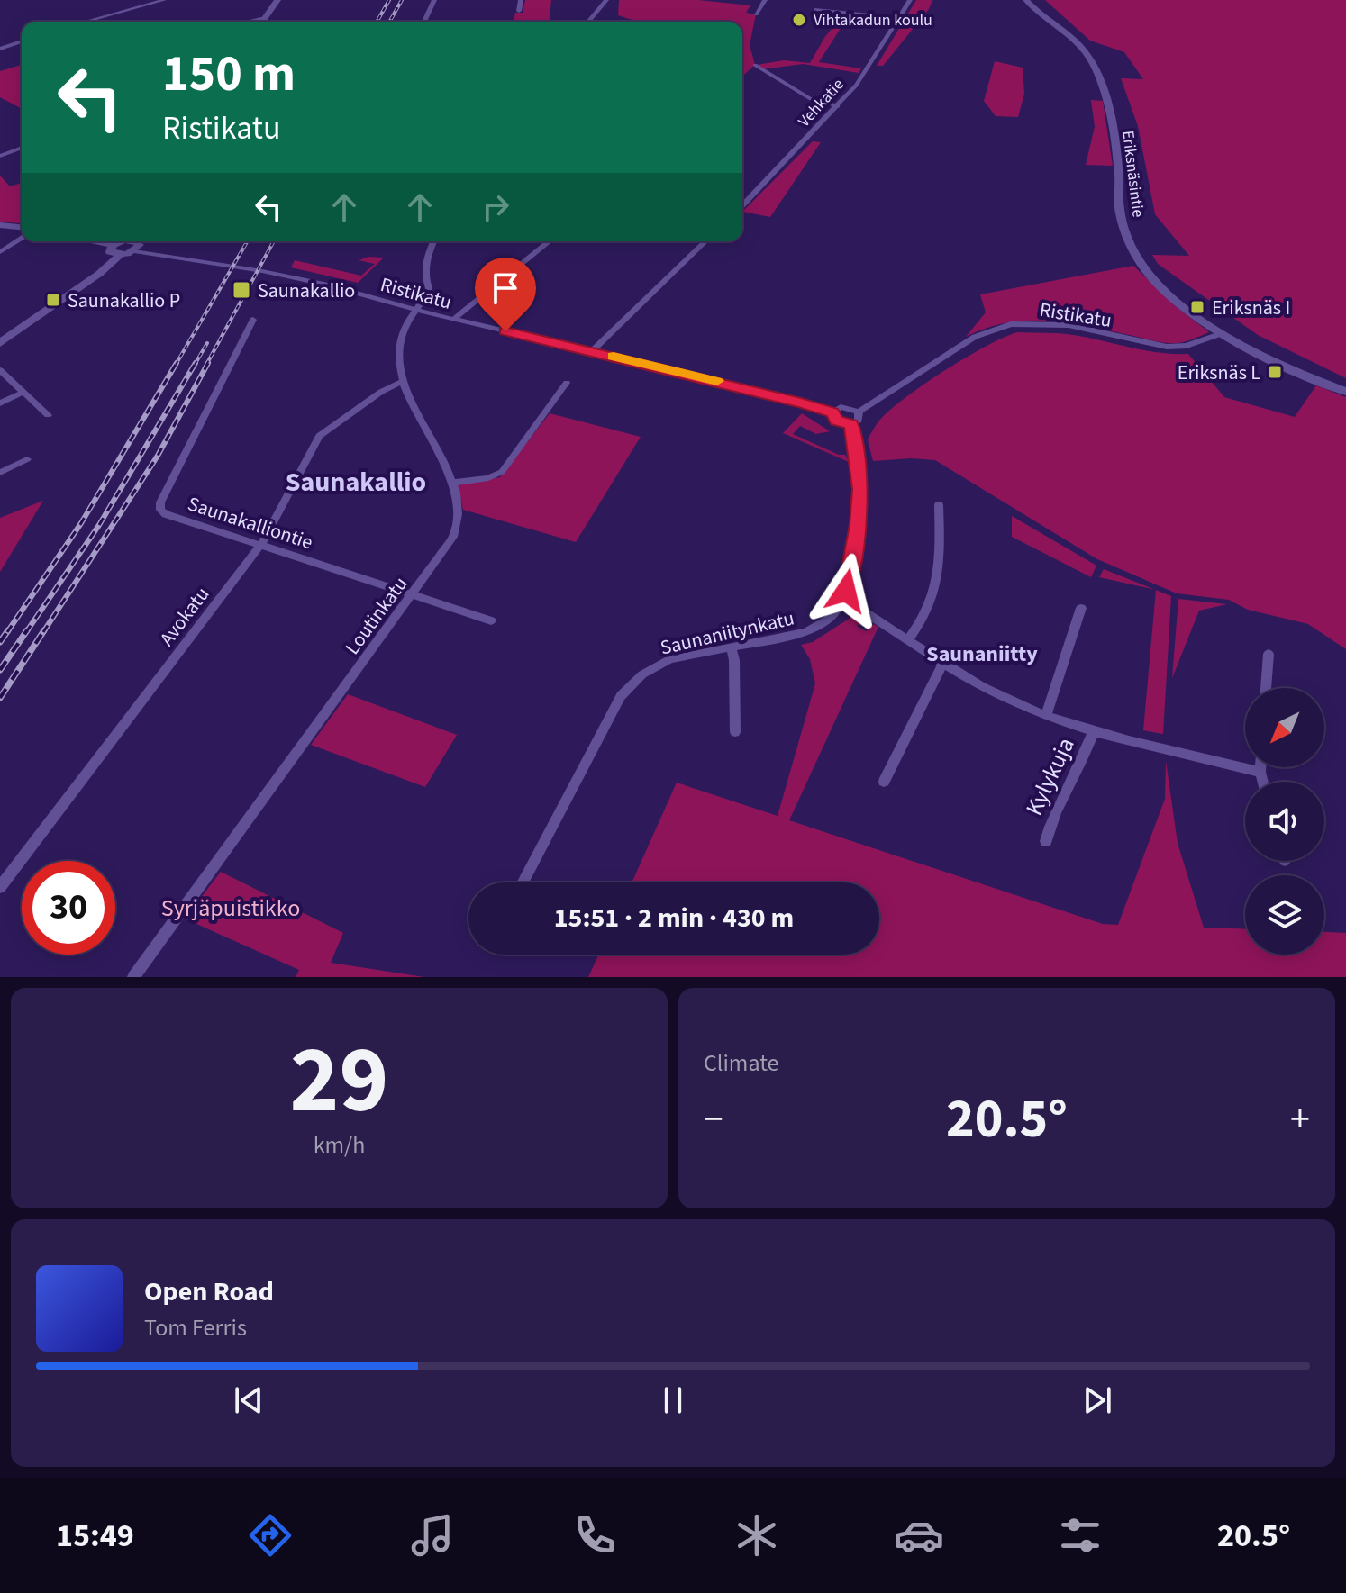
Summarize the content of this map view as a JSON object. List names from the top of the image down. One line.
{"streets":{"street":["Vehkatie","Eriksnäsintie","Ristikatu","Saunakalliontie","Loutinkatu","Avokatu","Saunaniitynkatu","Kylykuja"]},"crossings":[["Eriksnäsintie","Ristikatu"],["Ristikatu","Loutinkatu"],["Saunakalliontie","Loutinkatu"],["Saunakalliontie","Avokatu"],["Loutinkatu","Avokatu"]],"districts":["Saunakallio","Saunaniitty"],"parks":["Syrjäpuistikko"],"places":{"other":["Vihtakadun koulu"],"transit":["Saunakallio","Saunakallio P","Eriksnäs I","Eriksnäs L"]},"north":"bottom left","page":{"turn":["150 m","Ristikatu"],"limit":"30","trip":"15:51 · 2 min · 430 m","tile":[["29","km/h"],"Climate"],"heat":["−","20.5°","+"],"song":["Open Road","Tom Ferris"],"tabs":["15:49","20.5°"]}}
